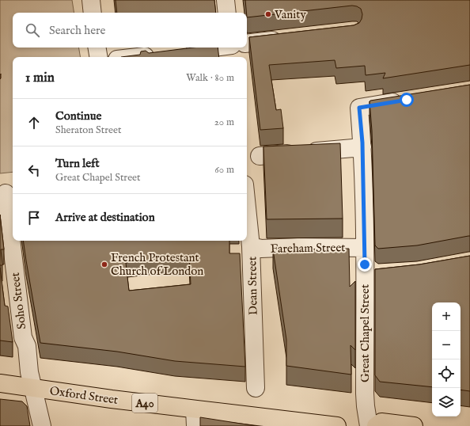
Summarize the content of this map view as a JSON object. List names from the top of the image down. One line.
{"streets":{"main road":["Oxford Street","A40"],"street":["Fareham Street","Dean Street","Soho Street","Great Chapel Street"]},"crossings":[["Fareham Street","Dean Street"],["Fareham Street","Great Chapel Street"],["Soho Street","Oxford Street"]],"places":["Vanity","French Protestant Church of London"],"page":{"search":"Search here","heading":["1 min","Walk · 80 m"],"list":[["Continue","Sheraton Street","20 m"],["Turn left","Great Chapel Street","60 m"],"Arrive at destination"],"map_buttons":["+","−"]}}
